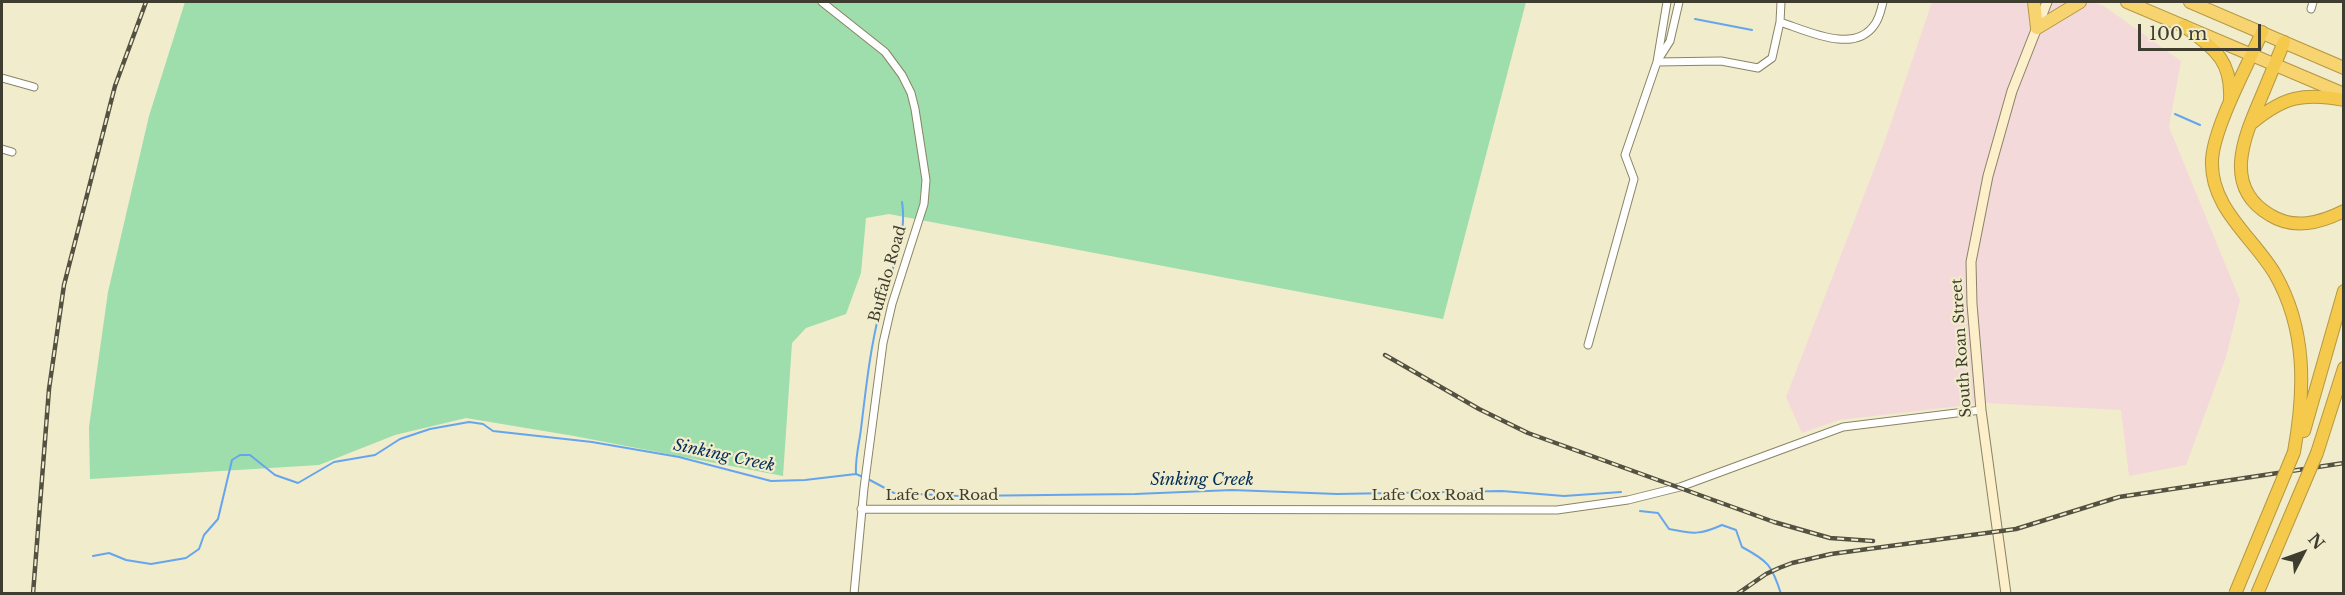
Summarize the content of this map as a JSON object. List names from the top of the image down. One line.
{"streets":{"main road":["South Roan Street"],"street":["Buffalo Road","Lafe Cox Road"]},"crossings":[["Buffalo Road","Lafe Cox Road"],["South Roan Street","Lafe Cox Road"]],"water":["Sinking Creek"],"scale_bar":"100 m","north":"top right"}
